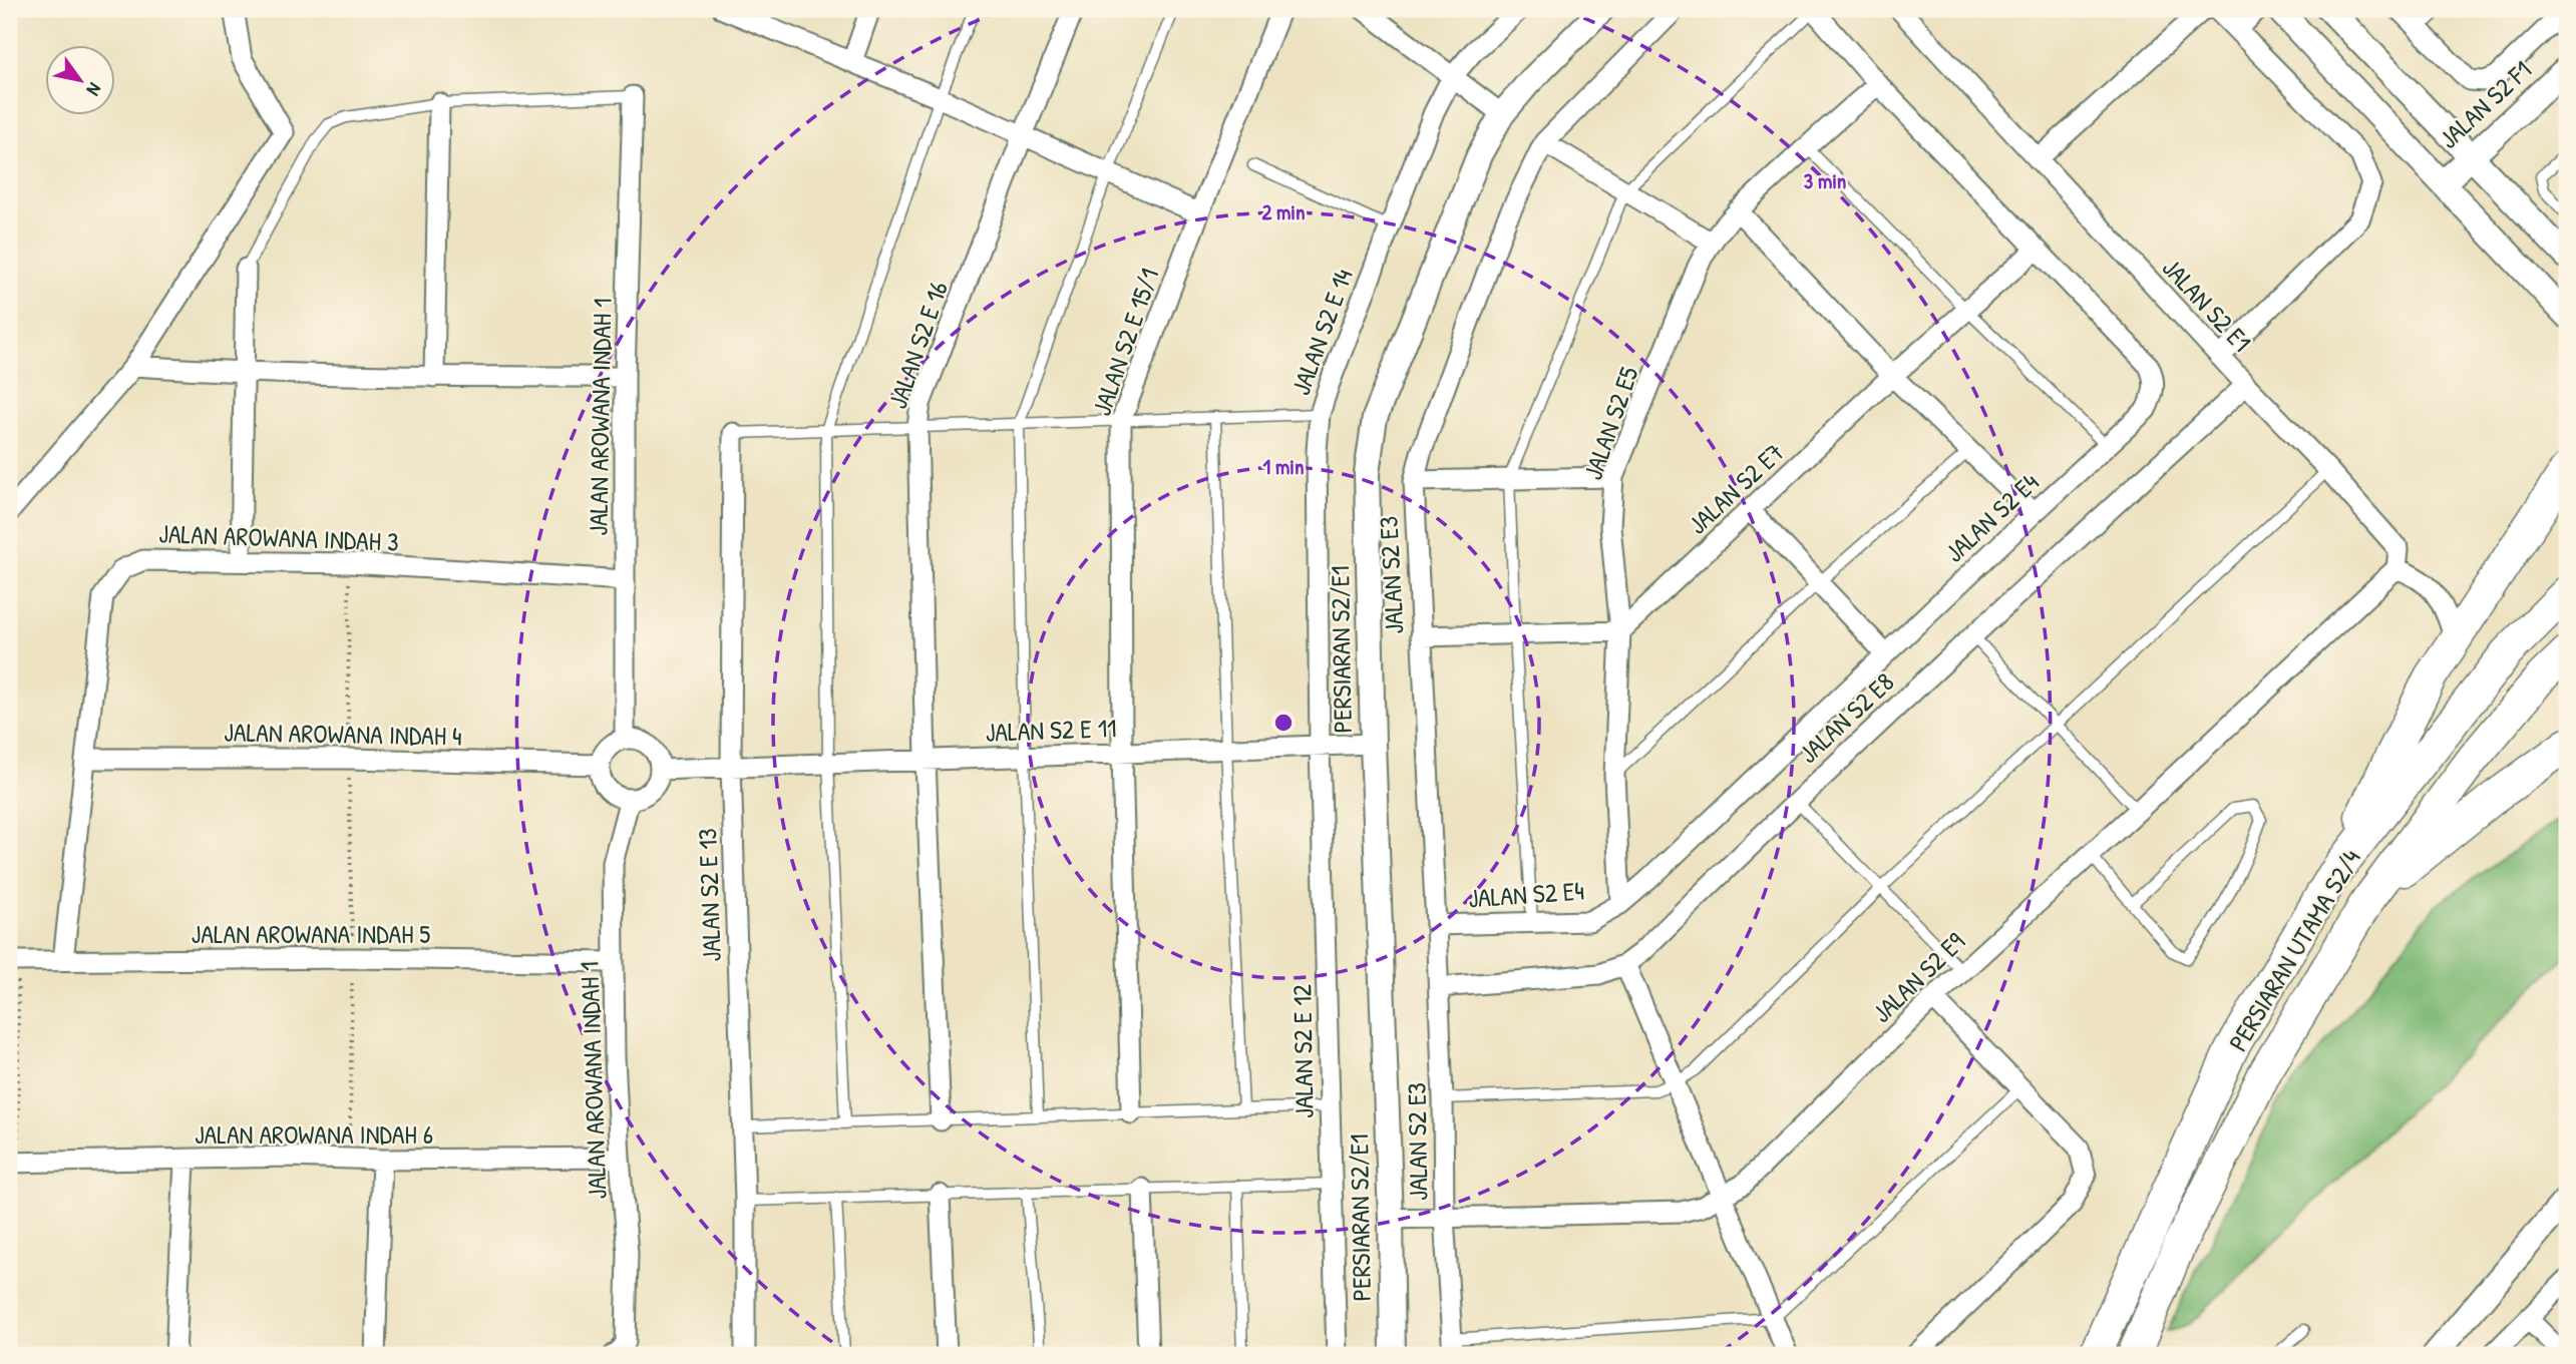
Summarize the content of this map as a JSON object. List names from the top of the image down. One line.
{"streets":{"main road":["PERSIARAN UTAMA S2/4"],"street":["JALAN S2 F1","JALAN S2 E1","JALAN S2 E 14","JALAN S2 E 15/1","JALAN S2 E 16","JALAN AROWANA INDAH 1","JALAN S2 E5","JALAN S2 E7","JALAN S2 E4","JALAN AROWANA INDAH 3","JALAN S2 E3","PERSIARAN S2/E1","JALAN S2 E8","JALAN S2 E 11","JALAN AROWANA INDAH 4","JALAN S2 E 13","JALAN AROWANA INDAH 5","JALAN S2 E9","JALAN S2 E 12","JALAN AROWANA INDAH 6"]},"crossings":[["JALAN S2 E1","JALAN S2 E8"],["JALAN S2 E1","JALAN S2 E9"],["JALAN S2 E 14","JALAN S2 E 11"],["JALAN S2 E 14","JALAN S2 E 12"],["JALAN S2 E 15/1","JALAN S2 E 11"],["JALAN S2 E 16","JALAN S2 E 11"],["JALAN AROWANA INDAH 1","JALAN AROWANA INDAH 3"],["JALAN AROWANA INDAH 1","JALAN S2 E 11"],["JALAN AROWANA INDAH 1","JALAN AROWANA INDAH 4"],["JALAN AROWANA INDAH 1","JALAN AROWANA INDAH 5"],["JALAN AROWANA INDAH 1","JALAN AROWANA INDAH 6"],["JALAN S2 E5","JALAN S2 E7"],["JALAN S2 E5","JALAN S2 E4"],["JALAN S2 E7","JALAN S2 E4"],["JALAN S2 E4","JALAN S2 E3"],["JALAN AROWANA INDAH 3","JALAN AROWANA INDAH 4"],["JALAN AROWANA INDAH 3","JALAN AROWANA INDAH 5"],["JALAN S2 E3","JALAN S2 E8"],["JALAN S2 E3","JALAN S2 E9"],["PERSIARAN S2/E1","JALAN S2 E 11"],["PERSIARAN S2/E1","JALAN S2 E9"],["JALAN S2 E 11","JALAN AROWANA INDAH 4"],["JALAN S2 E 11","JALAN S2 E 13"],["JALAN S2 E 11","JALAN S2 E 12"]],"north":"bottom right","rings":["3 min","2 min","1 min"]}
